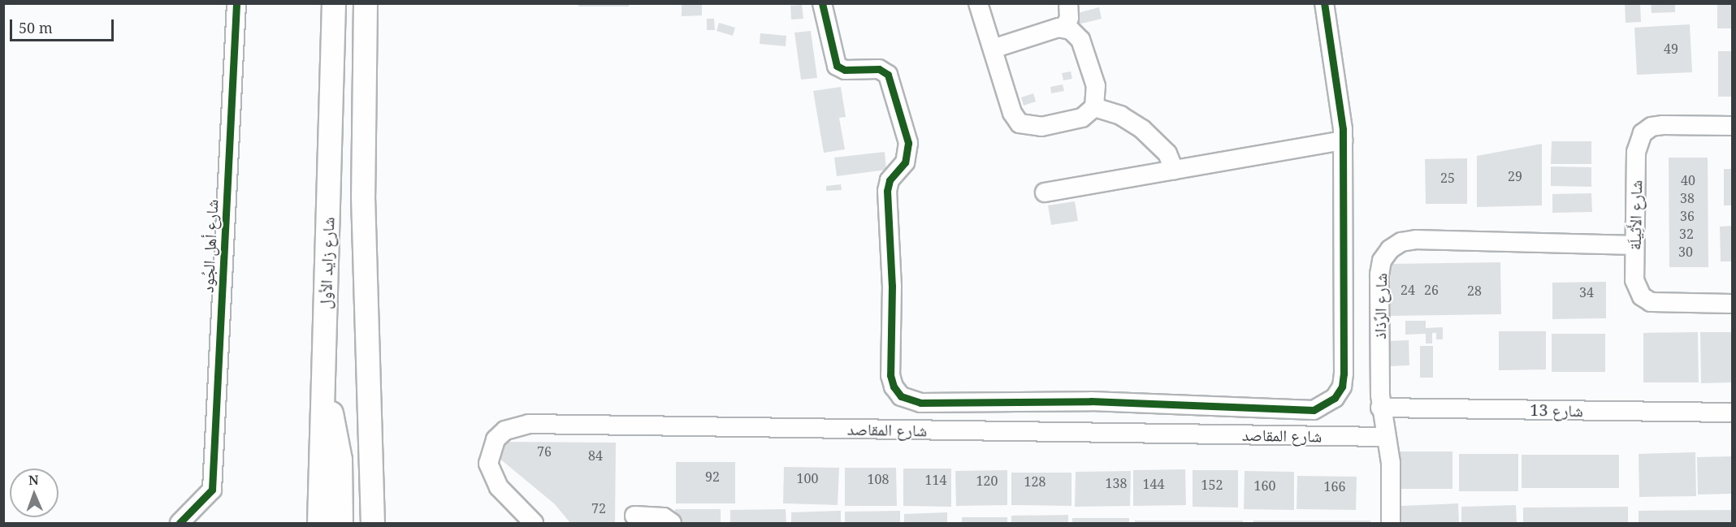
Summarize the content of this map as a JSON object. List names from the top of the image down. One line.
{"streets":{"main road":["شارع زايد الأول"],"street":["شارع الأَثِيلَة","شارع أهل الجُود","شارع الرَّذاذ","شارع 13","شارع المقاصد"]},"crossings":[["شارع الأَثِيلَة","شارع الرَّذاذ"],["شارع الرَّذاذ","شارع 13"],["شارع الرَّذاذ","شارع المقاصد"]],"house_numbers":["49","29","25","40","38","36","32","30","24","26","28","34","76","84","92","100","108","114","120","128","138","144","152","160","166","72"],"scale_bar":"50 m","north":"top"}
